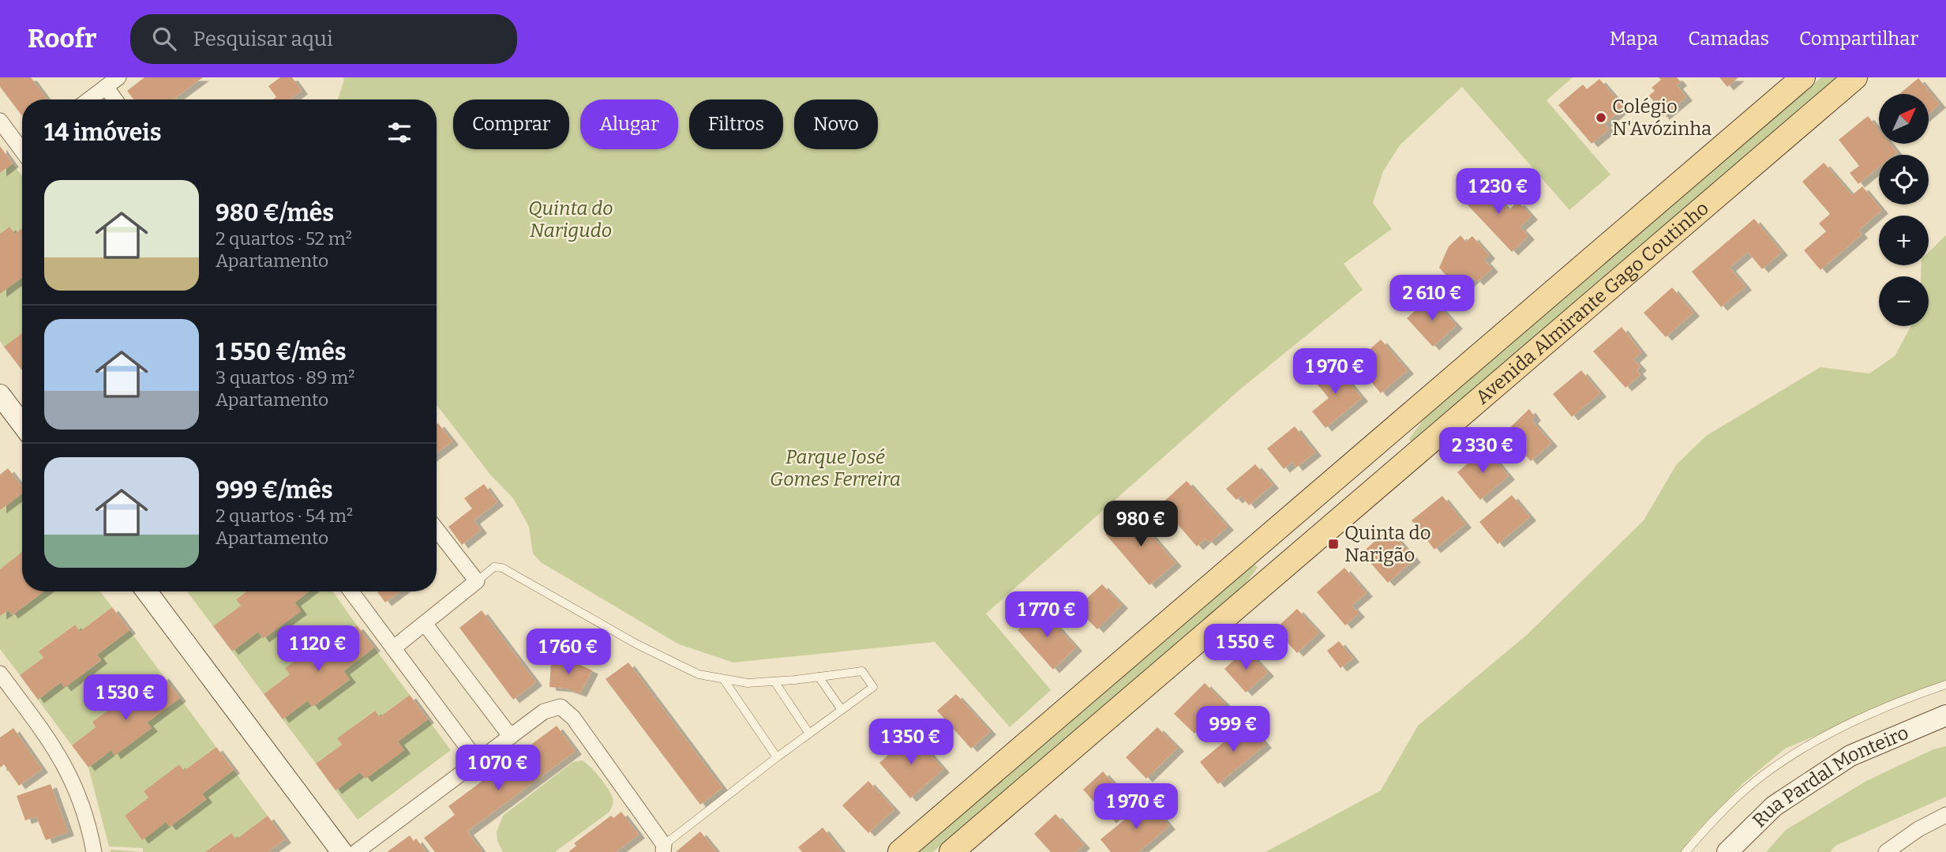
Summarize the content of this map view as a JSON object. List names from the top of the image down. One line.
{"streets":{"main road":["Avenida Almirante Gago Coutinho"],"street":["Rua Pardal Monteiro"]},"parks":["Quinta do Narigudo","Parque José Gomes Ferreira"],"places":{"other":["Colégio N'Avózinha"],"transit":["Quinta do Narigão"]},"north":"top right","page":{"header":"Roofr","search":"Pesquisar aqui","nav":["Mapa","Camadas","Compartilhar"],"map_buttons":["+","−"],"chip":["Comprar","Alugar","Filtros","Novo"],"heading":"14 imóveis","list":[{"name":"980 €/mês","note":"2 quartos · 52 m² · Apartamento"},{"name":"1 550 €/mês","note":"3 quartos · 89 m² · Apartamento"},{"name":"999 €/mês","note":"2 quartos · 54 m² · Apartamento"}],"price":["1 230 €","2 610 €","1 970 €","2 330 €","980 €","1 770 €","1 550 €","1 120 €","1 760 €","1 530 €","999 €","1 350 €","1 070 €","1 970 €"]}}
